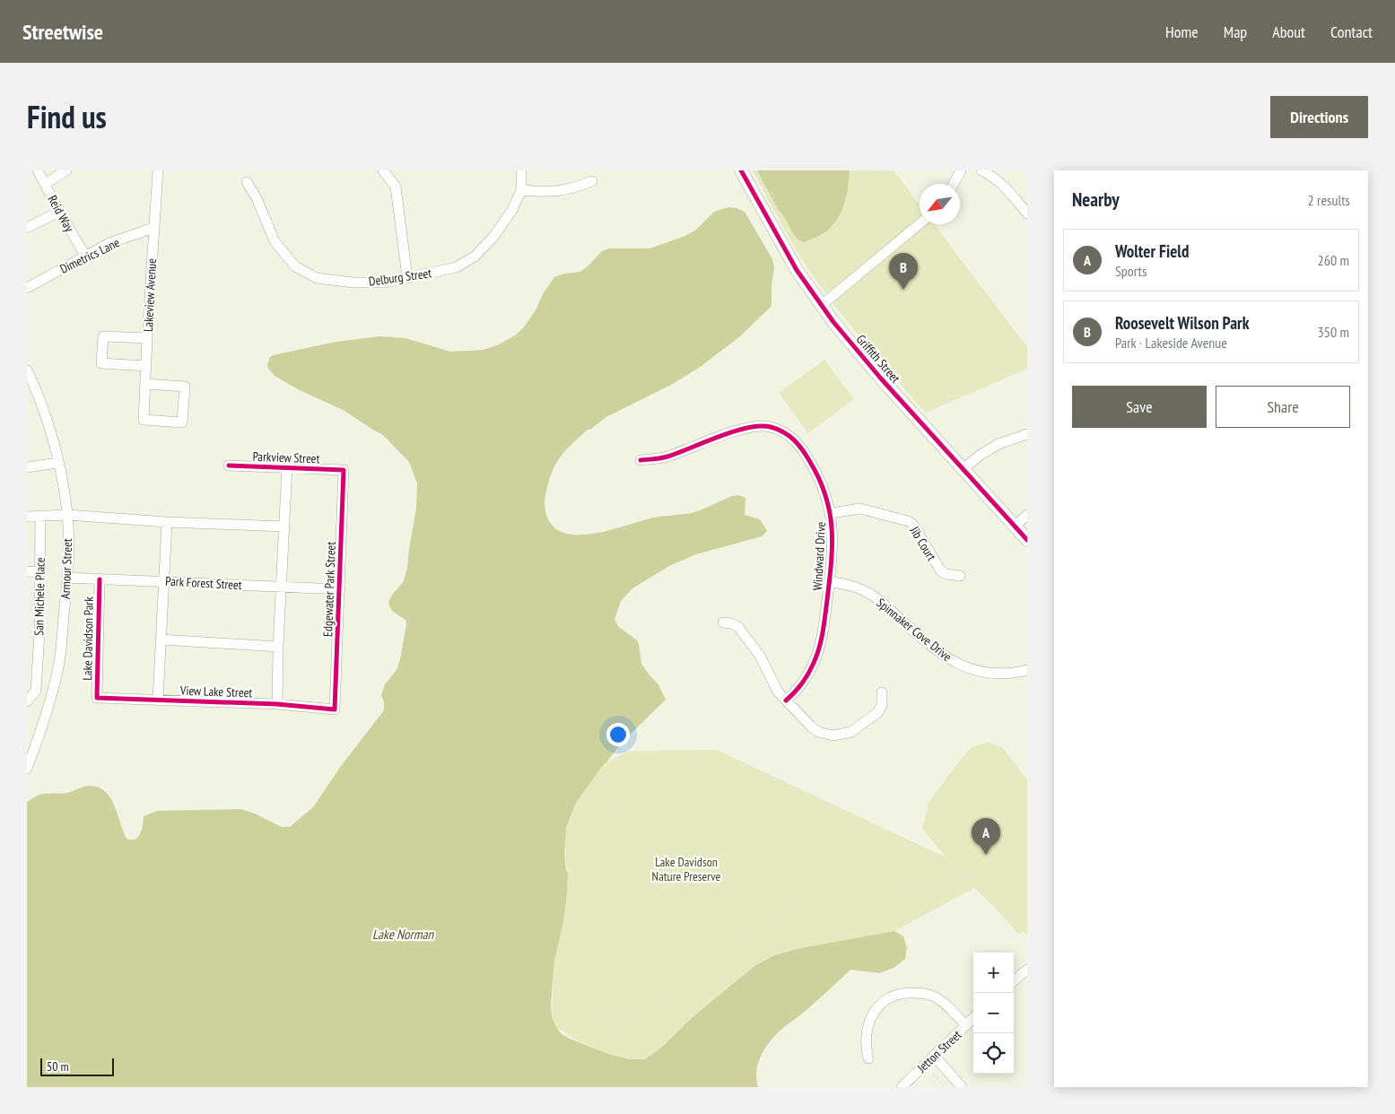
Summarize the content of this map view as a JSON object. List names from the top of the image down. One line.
{"streets":{"main road":["Griffith Street"],"street":["Reid Way","Dimetrics Lane","Delburg Street","Lakeview Avenue","Parkview Street","Jib Court","Windward Drive","Armour Street","Park Forest Street","Edgewater Park Street","San Michele Place","Spinnaker Cove Drive","Lake Davidson Park","View Lake Street","Jetton Street"]},"crossings":[["Reid Way","Dimetrics Lane"],["Dimetrics Lane","Lakeview Avenue"],["Parkview Street","Edgewater Park Street"],["Jib Court","Windward Drive"],["Windward Drive","Spinnaker Cove Drive"],["Armour Street","Park Forest Street"],["Park Forest Street","Edgewater Park Street"],["Park Forest Street","Lake Davidson Park"],["Edgewater Park Street","View Lake Street"],["Lake Davidson Park","View Lake Street"]],"water":["Lake Norman"],"parks":["Lake Davidson Nature Preserve"],"scale_bar":"50 m","north":"bottom left","page":{"header":"Streetwise","nav":["Home","Map","About","Contact"],"title":"Find us","buttons":["Directions",["Save","Share"]],"heading":["Nearby","2 results"],"list":[{"mark":"A","name":"Wolter Field","note":"Sports","value":"260 m"},{"mark":"B","name":"Roosevelt Wilson Park","note":"Park · Lakeside Avenue","value":"350 m"}],"pins":["B","A"],"map_buttons":["+","−"],"scale":"50 m"}}
